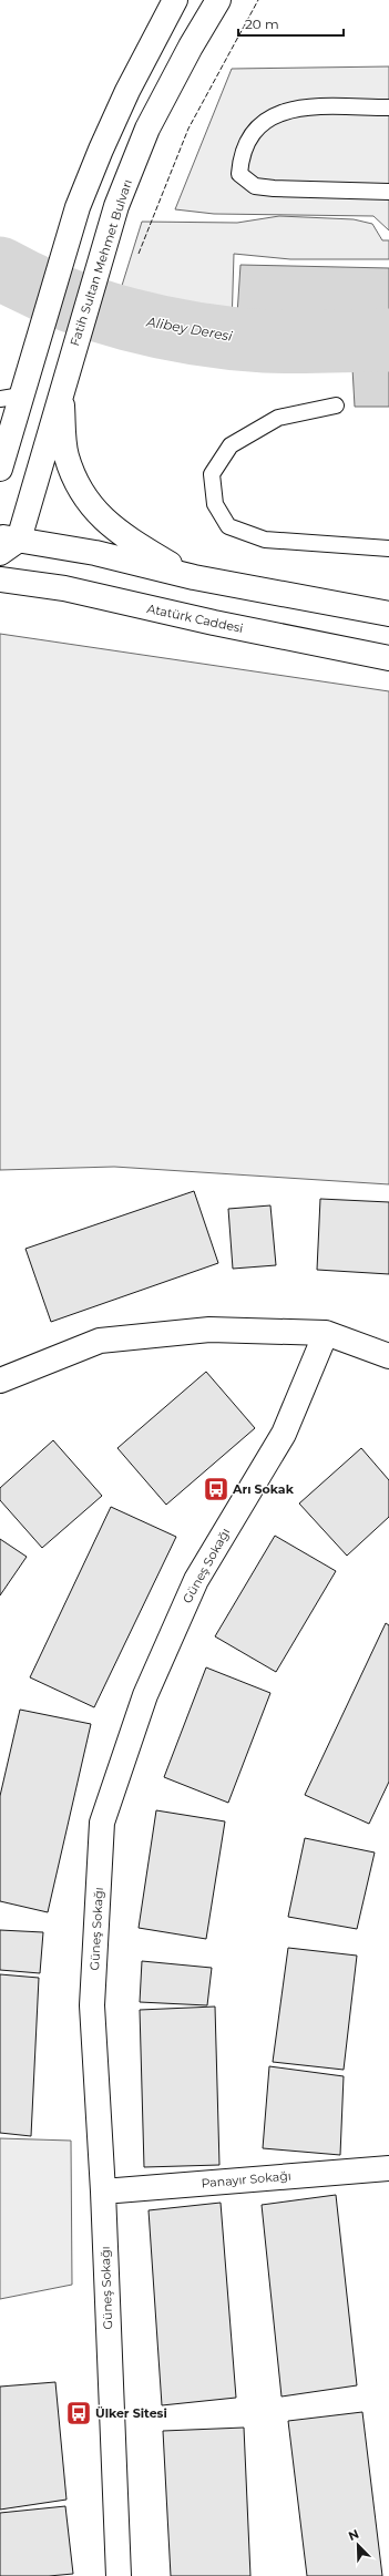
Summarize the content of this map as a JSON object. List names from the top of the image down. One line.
{"streets":{"main road":["Fatih Sultan Mehmet Bulvarı","Atatürk Caddesi","Güneş Sokağı","Panayır Sokağı"]},"crossings":[["Güneş Sokağı","Panayır Sokağı"]],"water":["Alibey Deresi"],"places":{"bus stop":["Arı Sokak","Ülker Sitesi"]},"scale_bar":"20 m","north":"top left"}
